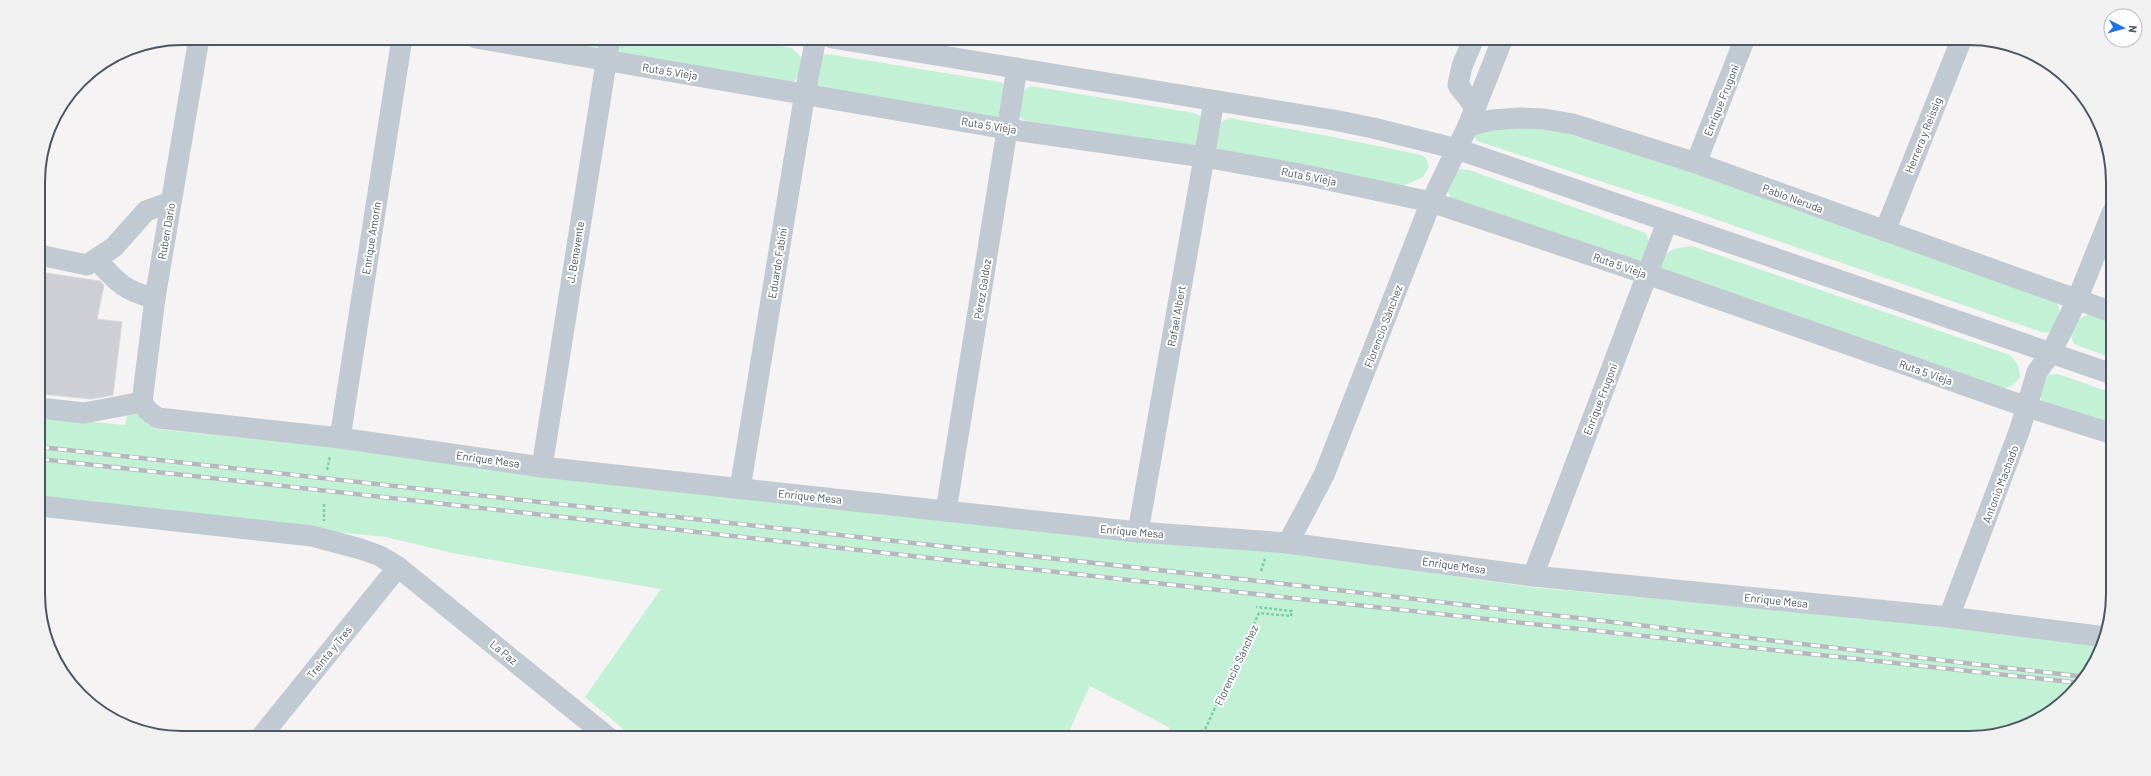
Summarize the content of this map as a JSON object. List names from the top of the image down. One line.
{"streets":{"street":["Ruta 5 Vieja","Enrique Frugoni","Herrera y Reissig","Pablo Neruda","Ruben Darío","Enrique Amorín","J. Benavente","Eduardo Fabini","Pérez Galdoz","Rafael Albert","Florencio Sánchez","Enrique Mesa","Antonio Machado","Treinta y Tres","La Paz"]},"crossings":[["Ruta 5 Vieja","Enrique Frugoni"],["Ruta 5 Vieja","J. Benavente"],["Ruta 5 Vieja","Eduardo Fabini"],["Ruta 5 Vieja","Pérez Galdoz"],["Ruta 5 Vieja","Rafael Albert"],["Ruta 5 Vieja","Florencio Sánchez"],["Ruta 5 Vieja","Antonio Machado"],["Enrique Frugoni","Pablo Neruda"],["Enrique Frugoni","Enrique Mesa"],["Herrera y Reissig","Pablo Neruda"],["Pablo Neruda","Florencio Sánchez"],["Pablo Neruda","Antonio Machado"],["Ruben Darío","Enrique Mesa"],["Enrique Amorín","Enrique Mesa"],["J. Benavente","Enrique Mesa"],["Eduardo Fabini","Enrique Mesa"],["Pérez Galdoz","Enrique Mesa"],["Rafael Albert","Enrique Mesa"],["Florencio Sánchez","Enrique Mesa"],["Enrique Mesa","Antonio Machado"],["Treinta y Tres","La Paz"]],"north":"right"}
